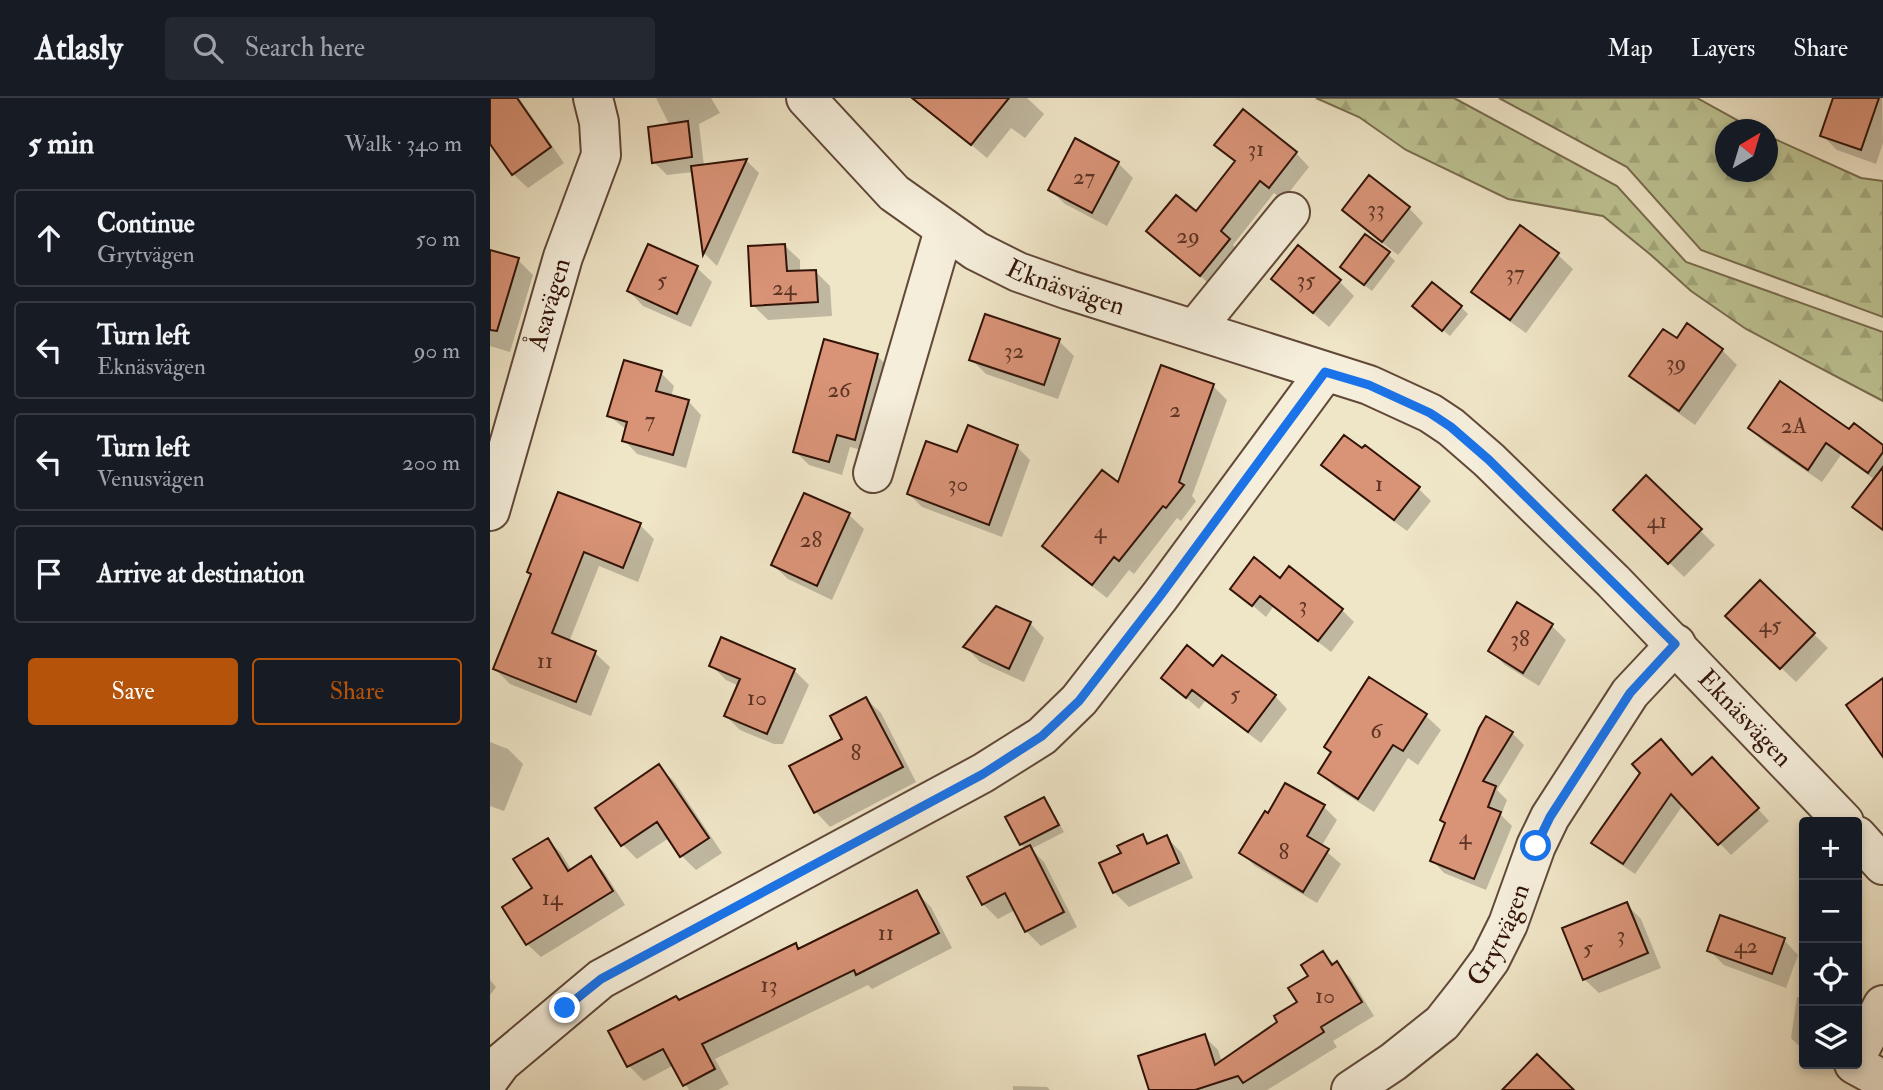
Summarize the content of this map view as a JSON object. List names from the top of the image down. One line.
{"streets":{"street":["Eknäsvägen","Åsavägen","Grytvägen"]},"crossings":[["Eknäsvägen","Grytvägen"]],"house_numbers":["31","27","33","29","37","5","35","24","32","39","26","2","7","2A","30","1","41","4","28","3","45","38","11","5","10","6","8","4","8","14","11","3","42","5","13","10"],"north":"top right","page":{"header":"Atlasly","search":"Search here","nav":["Map","Layers","Share"],"heading":["5 min","Walk · 340 m"],"list":[["Continue","Grytvägen","50 m"],["Turn left","Eknäsvägen","90 m"],["Turn left","Venusvägen","200 m"],"Arrive at destination"],"buttons":["Save","Share"],"map_buttons":["+","−"]}}
